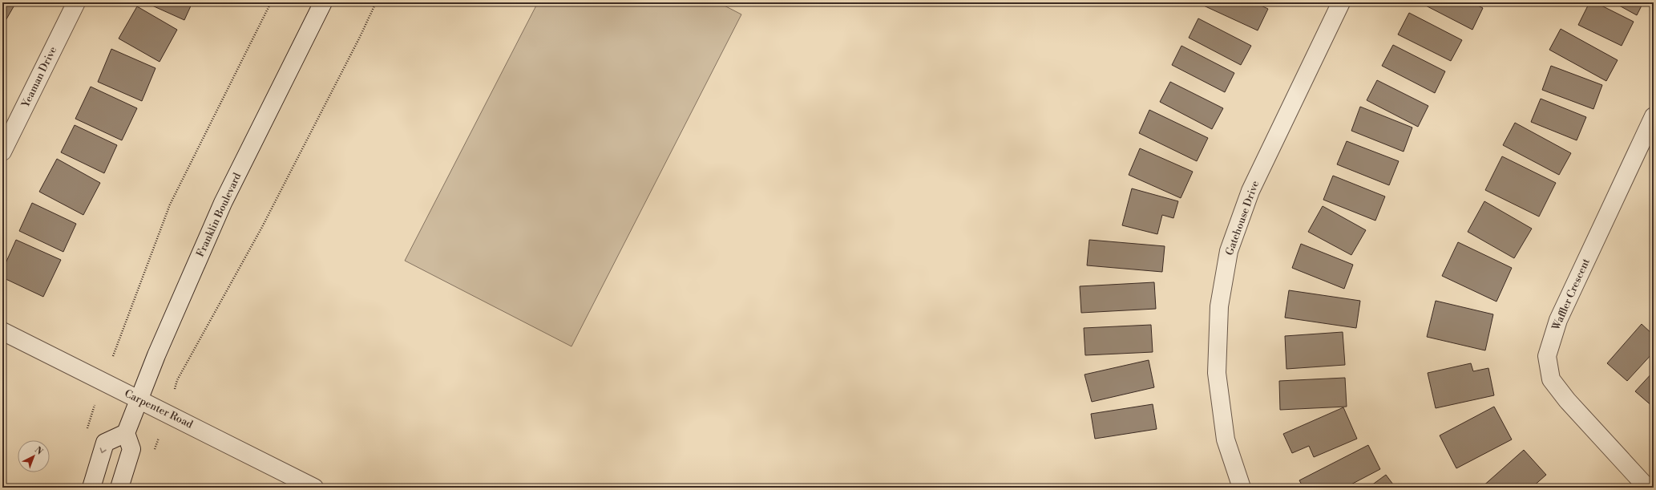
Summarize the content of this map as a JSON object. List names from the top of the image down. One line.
{"streets":{"street":["Yeaman Drive","Franklin Boulevard","Gatehouse Drive","Waffler Crescent","Carpenter Road"]},"crossings":[["Franklin Boulevard","Carpenter Road"]],"north":"top right"}
